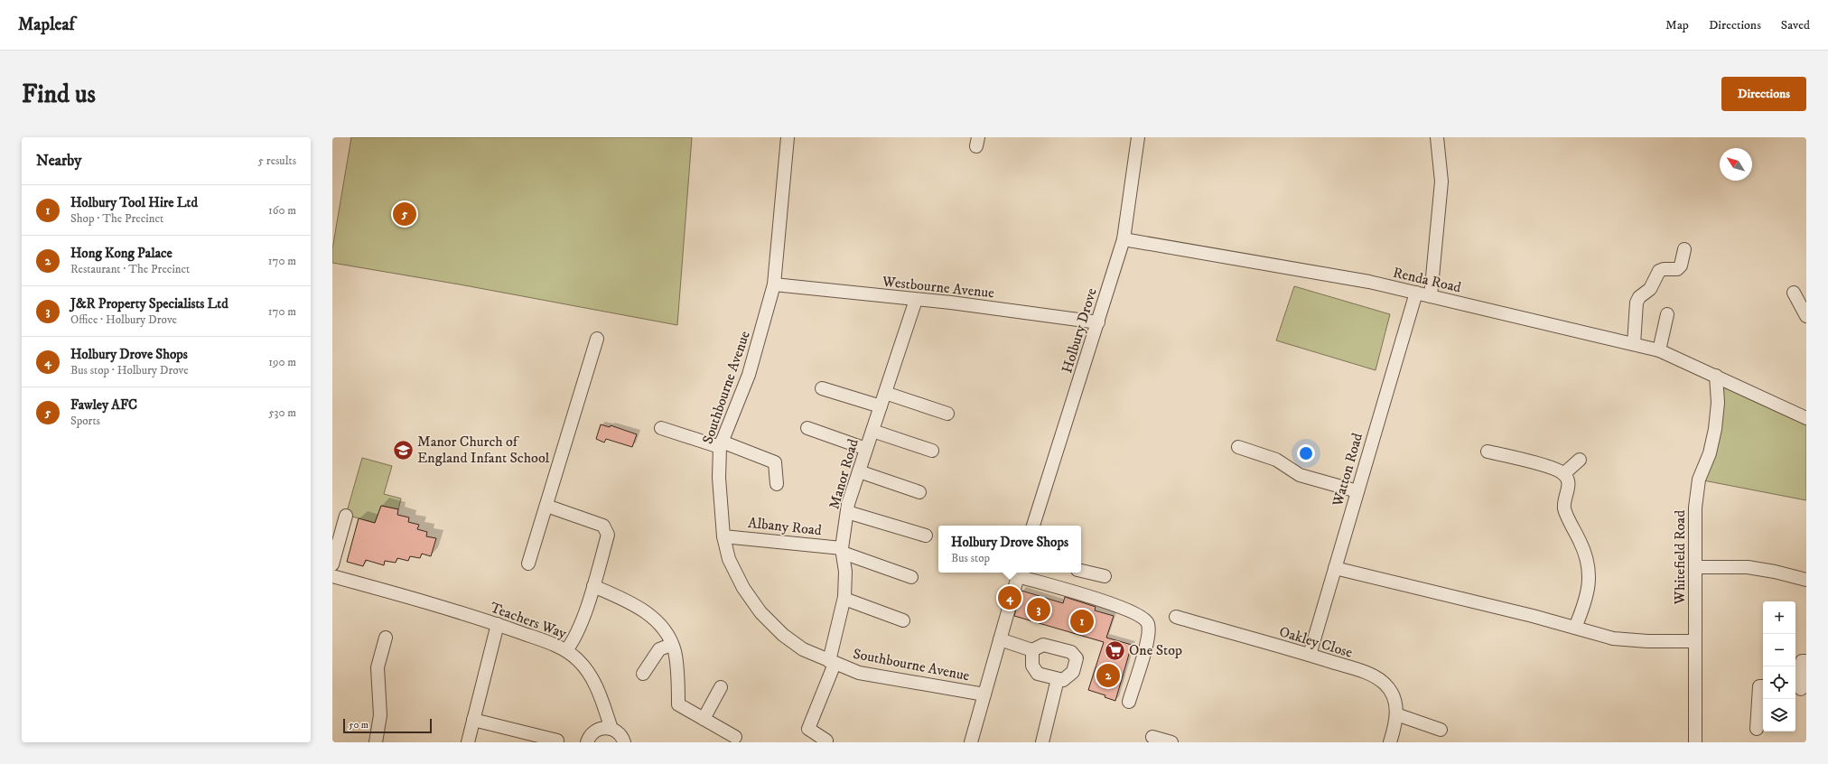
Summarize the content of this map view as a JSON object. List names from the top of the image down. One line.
{"streets":{"street":["Renda Road","Westbourne Avenue","Holbury Drove","Southbourne Avenue","Watton Road","Manor Road","Albany Road","Whitefield Road","Teachers Way","Oakley Close"]},"crossings":[["Renda Road","Holbury Drove"],["Renda Road","Watton Road"],["Renda Road","Whitefield Road"],["Westbourne Avenue","Holbury Drove"],["Westbourne Avenue","Southbourne Avenue"],["Westbourne Avenue","Manor Road"],["Southbourne Avenue","Manor Road"],["Southbourne Avenue","Albany Road"],["Watton Road","Oakley Close"],["Manor Road","Albany Road"]],"places":{"school or university":["Manor Church of England Infant School"],"supermarket":["One Stop"]},"scale_bar":"50 m","north":"top left","page":{"header":"Mapleaf","nav":["Map","Directions","Saved"],"buttons":"Directions","title":"Find us","heading":["Nearby","5 results"],"list":[{"mark":"1","name":"Holbury Tool Hire Ltd","note":"Shop · The Precinct","value":"160 m"},{"mark":"2","name":"Hong Kong Palace","note":"Restaurant · The Precinct","value":"170 m"},{"mark":"3","name":"J&R Property Specialists Ltd","note":"Office · Holbury Drove","value":"170 m"},{"mark":"4","name":"Holbury Drove Shops","note":"Bus stop · Holbury Drove","value":"190 m"},{"mark":"5","name":"Fawley AFC","note":"Sports","value":"530 m"}],"pins":["5","4","3","1","2"],"popup":["Holbury Drove Shops","Bus stop"],"map_buttons":["+","−"],"scale":"50 m"}}
